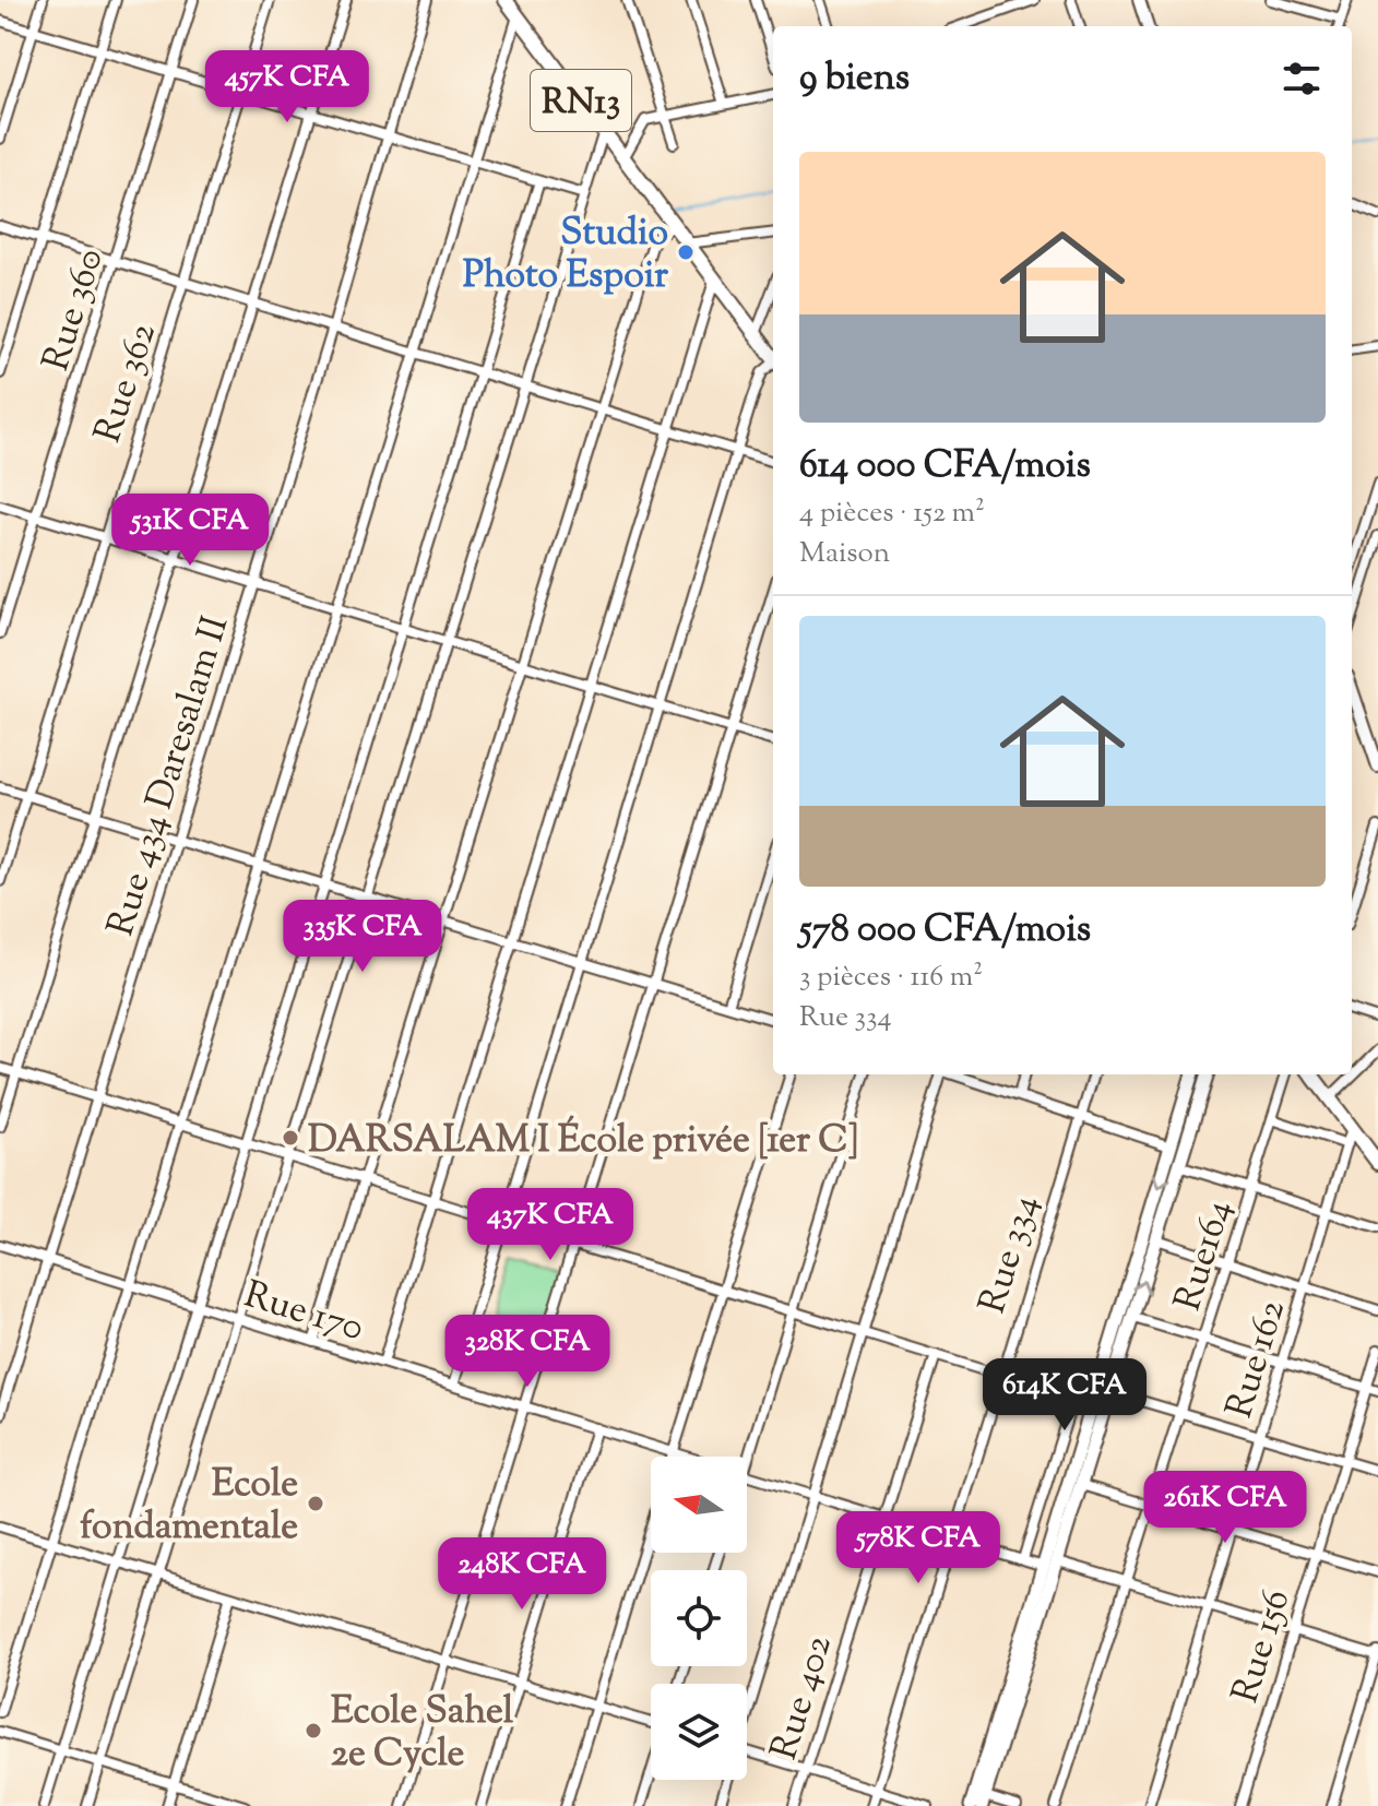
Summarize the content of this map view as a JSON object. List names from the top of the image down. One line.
{"streets":{"main road":["RN13"],"street":["Rue 360","Rue 362","Rue 434 Daresalam II","Rue 334","Rue164","Rue 170","Rue 162","Rue 156","Rue 402"]},"crossings":[["Rue 434 Daresalam II","Rue 170"],["Rue 334","Rue 170"],["Rue 170","Rue 402"]],"places":["Studio Photo Espoir","DARSALAM I École privée [1er C]","Ecole fondamentale","Ecole Sahel 2e Cycle"],"north":"left","page":{"heading":"9 biens","price":["457K CFA","531K CFA","335K CFA","437K CFA","328K CFA","614K CFA","261K CFA","578K CFA","248K CFA"],"list":[{"name":"614 000 CFA/mois","note":"4 pièces · 152 m² · Maison"},{"name":"578 000 CFA/mois","note":"3 pièces · 116 m² · Rue 334"}]}}
